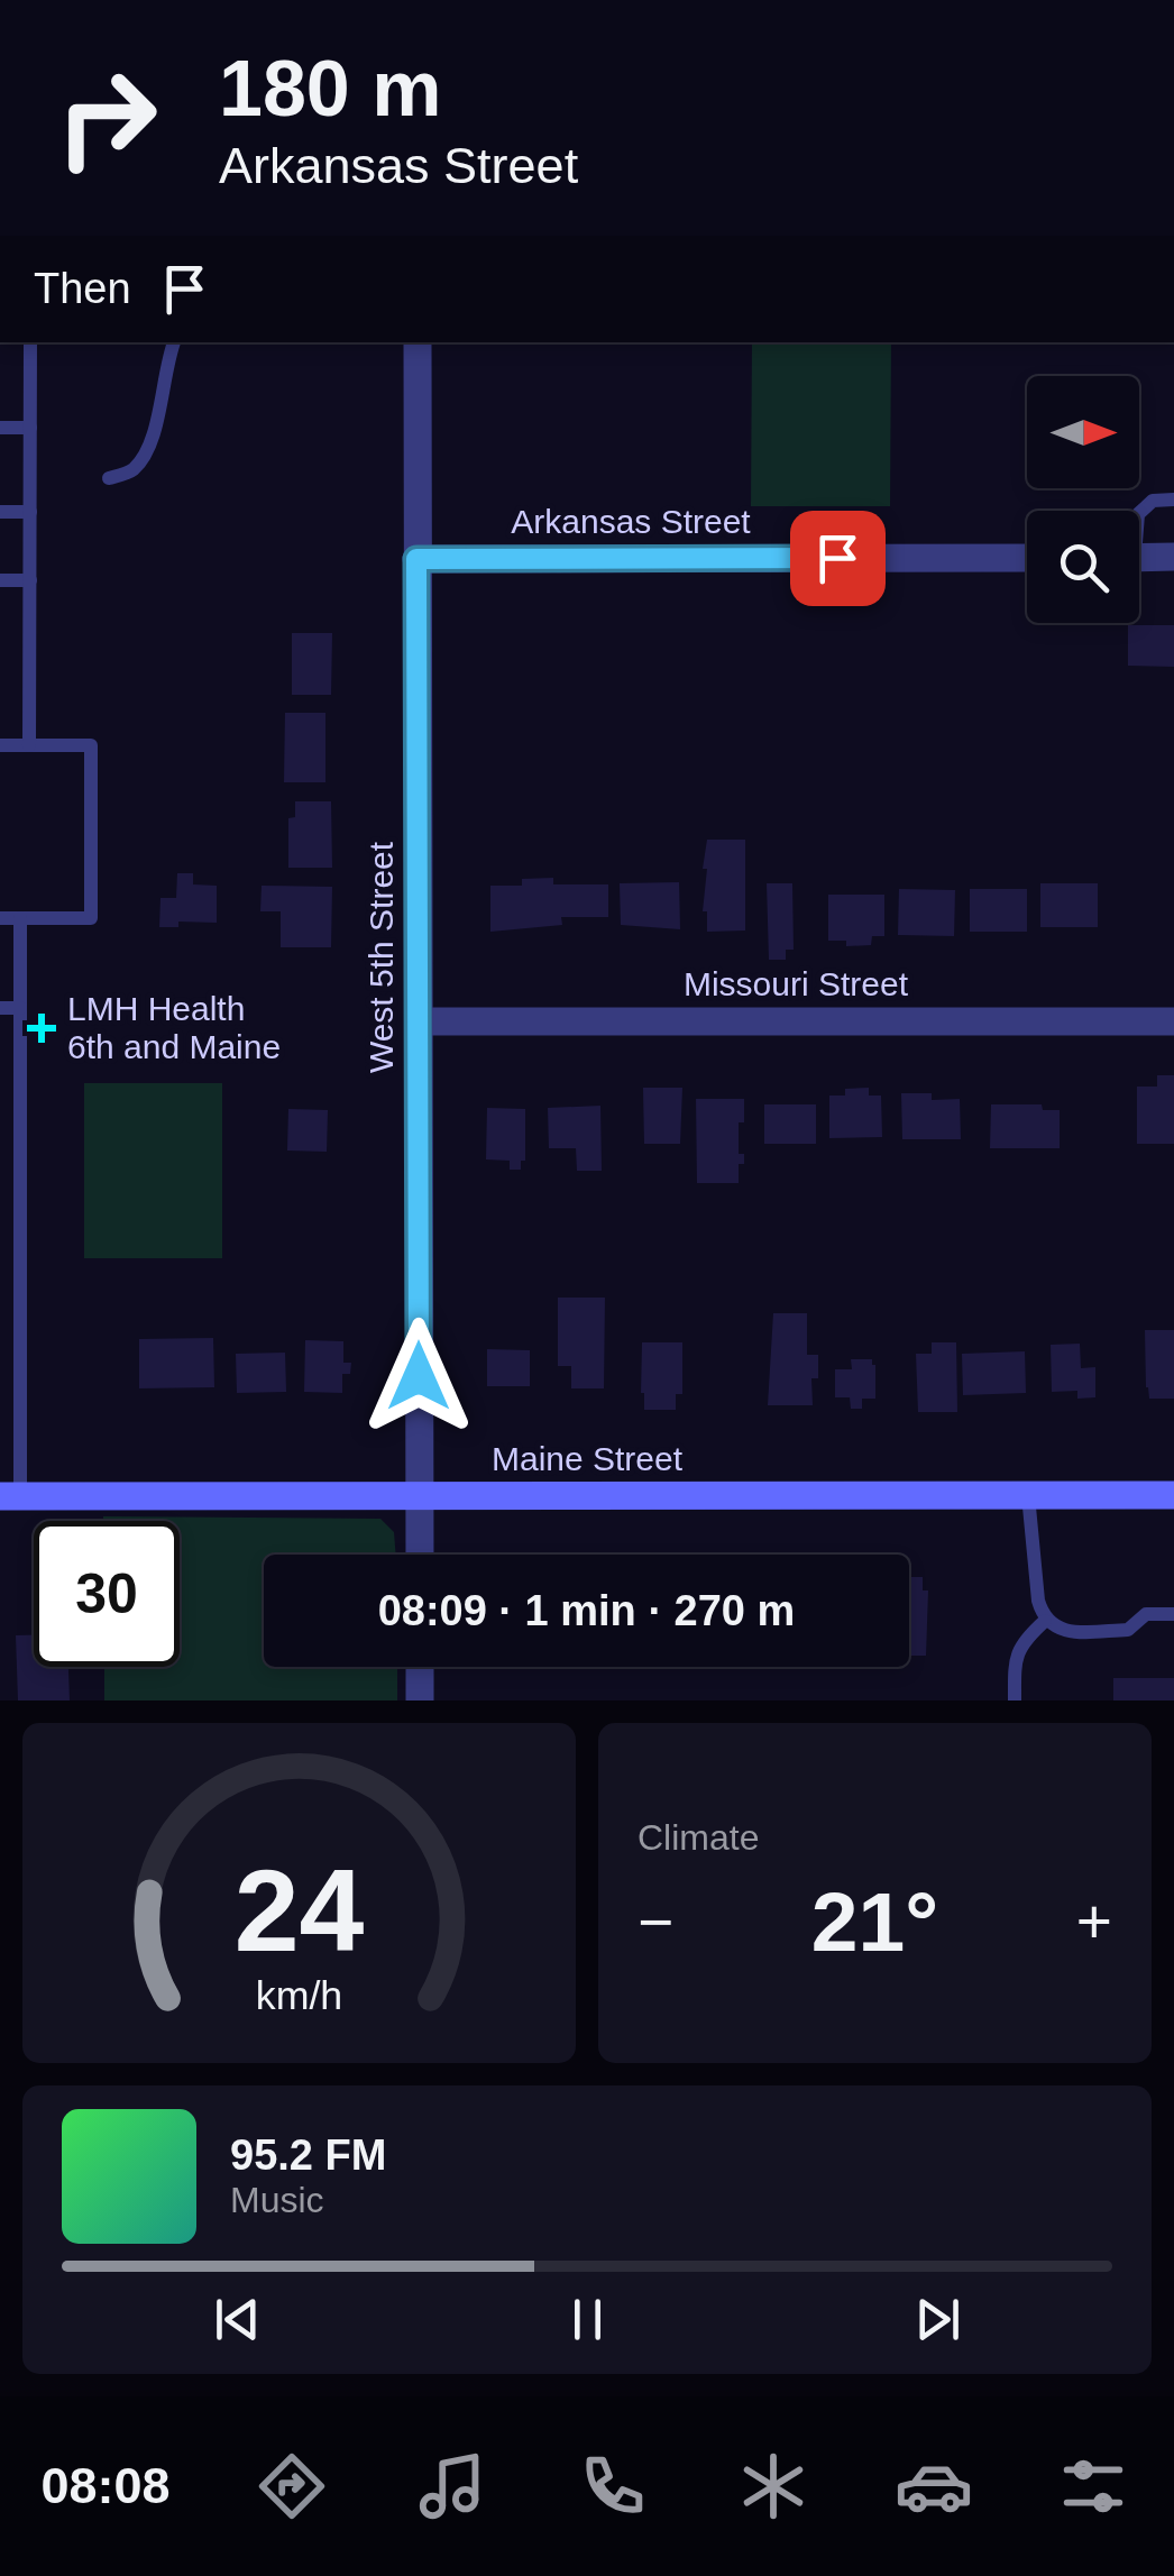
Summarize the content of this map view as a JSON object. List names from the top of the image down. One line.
{"streets":{"street":["Arkansas Street","West 5th Street","Missouri Street","Maine Street"]},"crossings":[["Arkansas Street","West 5th Street"],["West 5th Street","Missouri Street"],["West 5th Street","Maine Street"]],"places":{"health":["LMH Health 6th and Maine"]},"north":"right","page":{"turn":["180 m","Arkansas Street"],"then":"Then","limit":"30","trip":"08:09 · 1 min · 270 m","tile":"Climate","heat":["−","21°","+"],"song":["95.2 FM","Music"],"tabs":"08:08","gauge":["24","km/h"]}}
